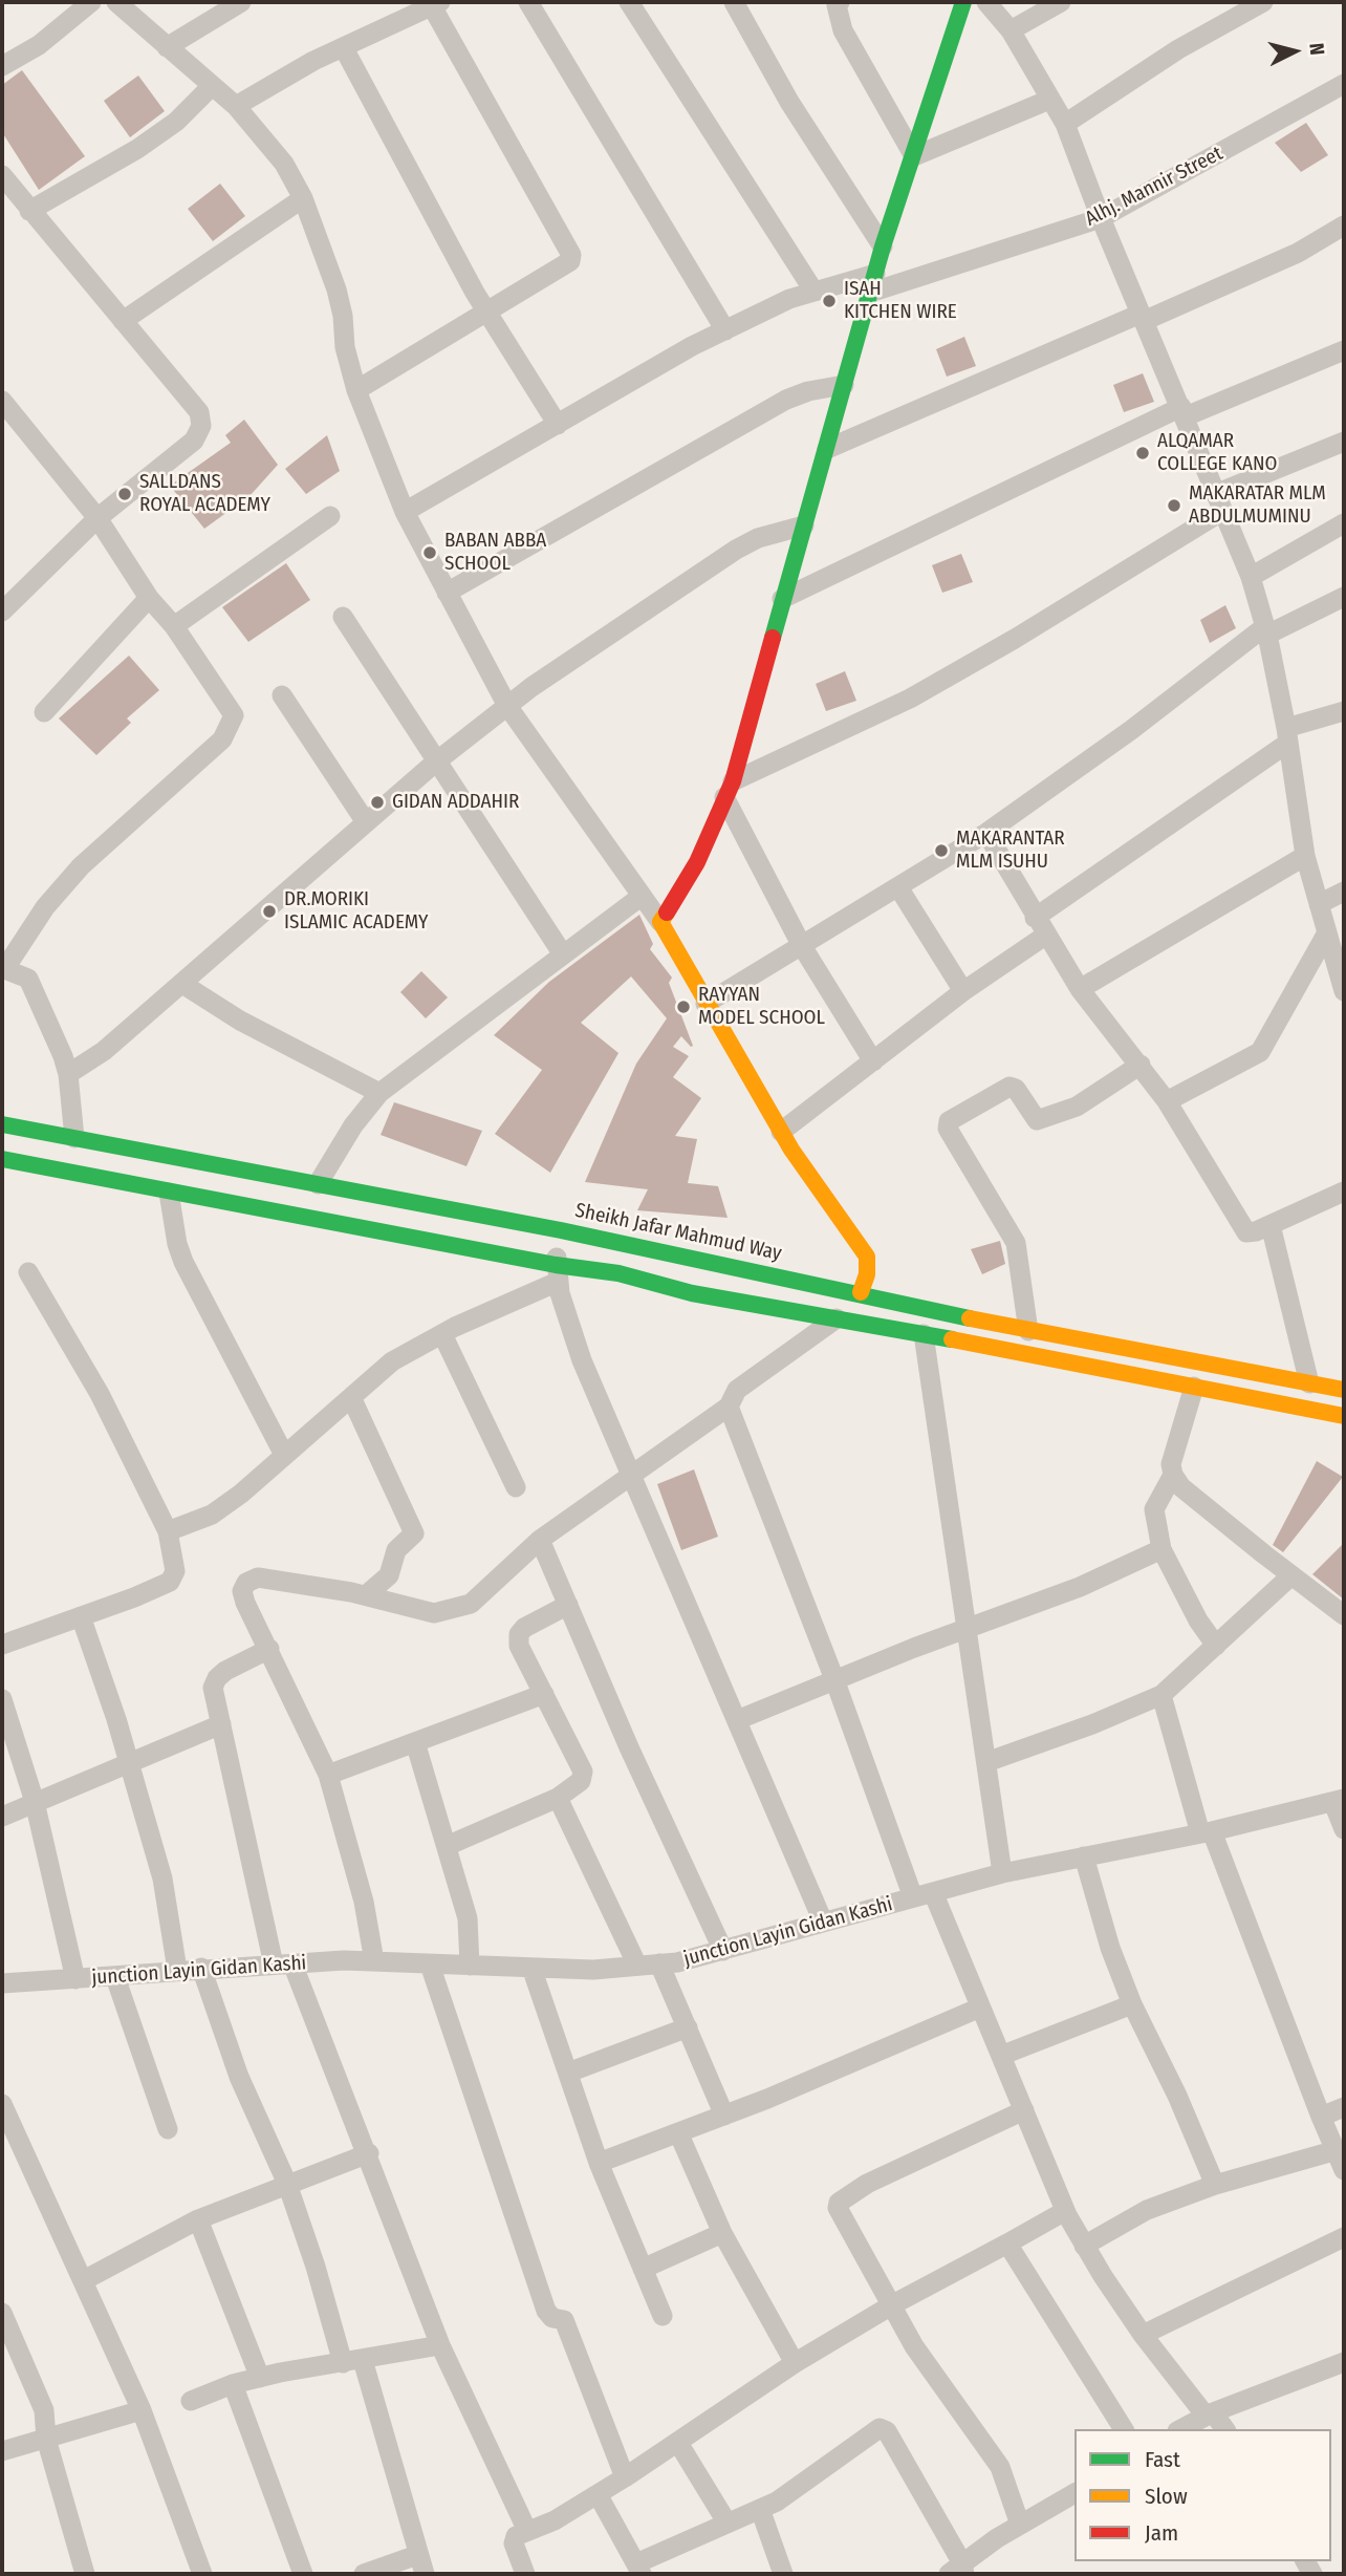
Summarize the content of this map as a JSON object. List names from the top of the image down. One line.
{"streets":{"main road":["Sheikh Jafar Mahmud Way"],"street":["Alhj. Mannir Street","junction Layin Gidan Kashi"]},"places":["ISAH KITCHEN WIRE","ALQAMAR COLLEGE KANO","SALLDANS ROYAL ACADEMY","MAKARATAR MLM ABDULMUMINU","BABAN ABBA SCHOOL","GIDAN ADDAHIR","MAKARANTAR MLM ISUHU","DR.MORIKI ISLAMIC ACADEMY","RAYYAN MODEL SCHOOL"],"legend":["Fast","Slow","Jam"],"north":"right"}
